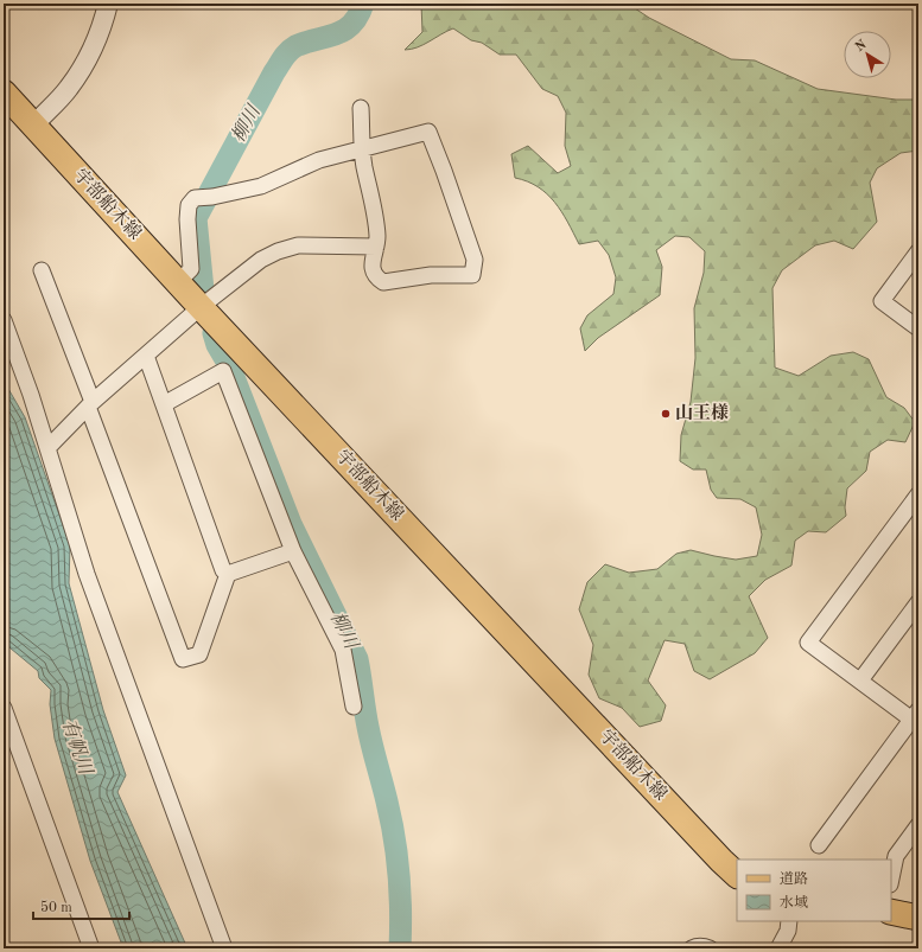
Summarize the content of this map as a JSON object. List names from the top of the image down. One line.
{"streets":{"main road":["宇部船木線"]},"water":["柳川","有帆川"],"places":["山王様"],"legend":["道路","水域"],"scale_bar":"50 m","north":"top left"}
